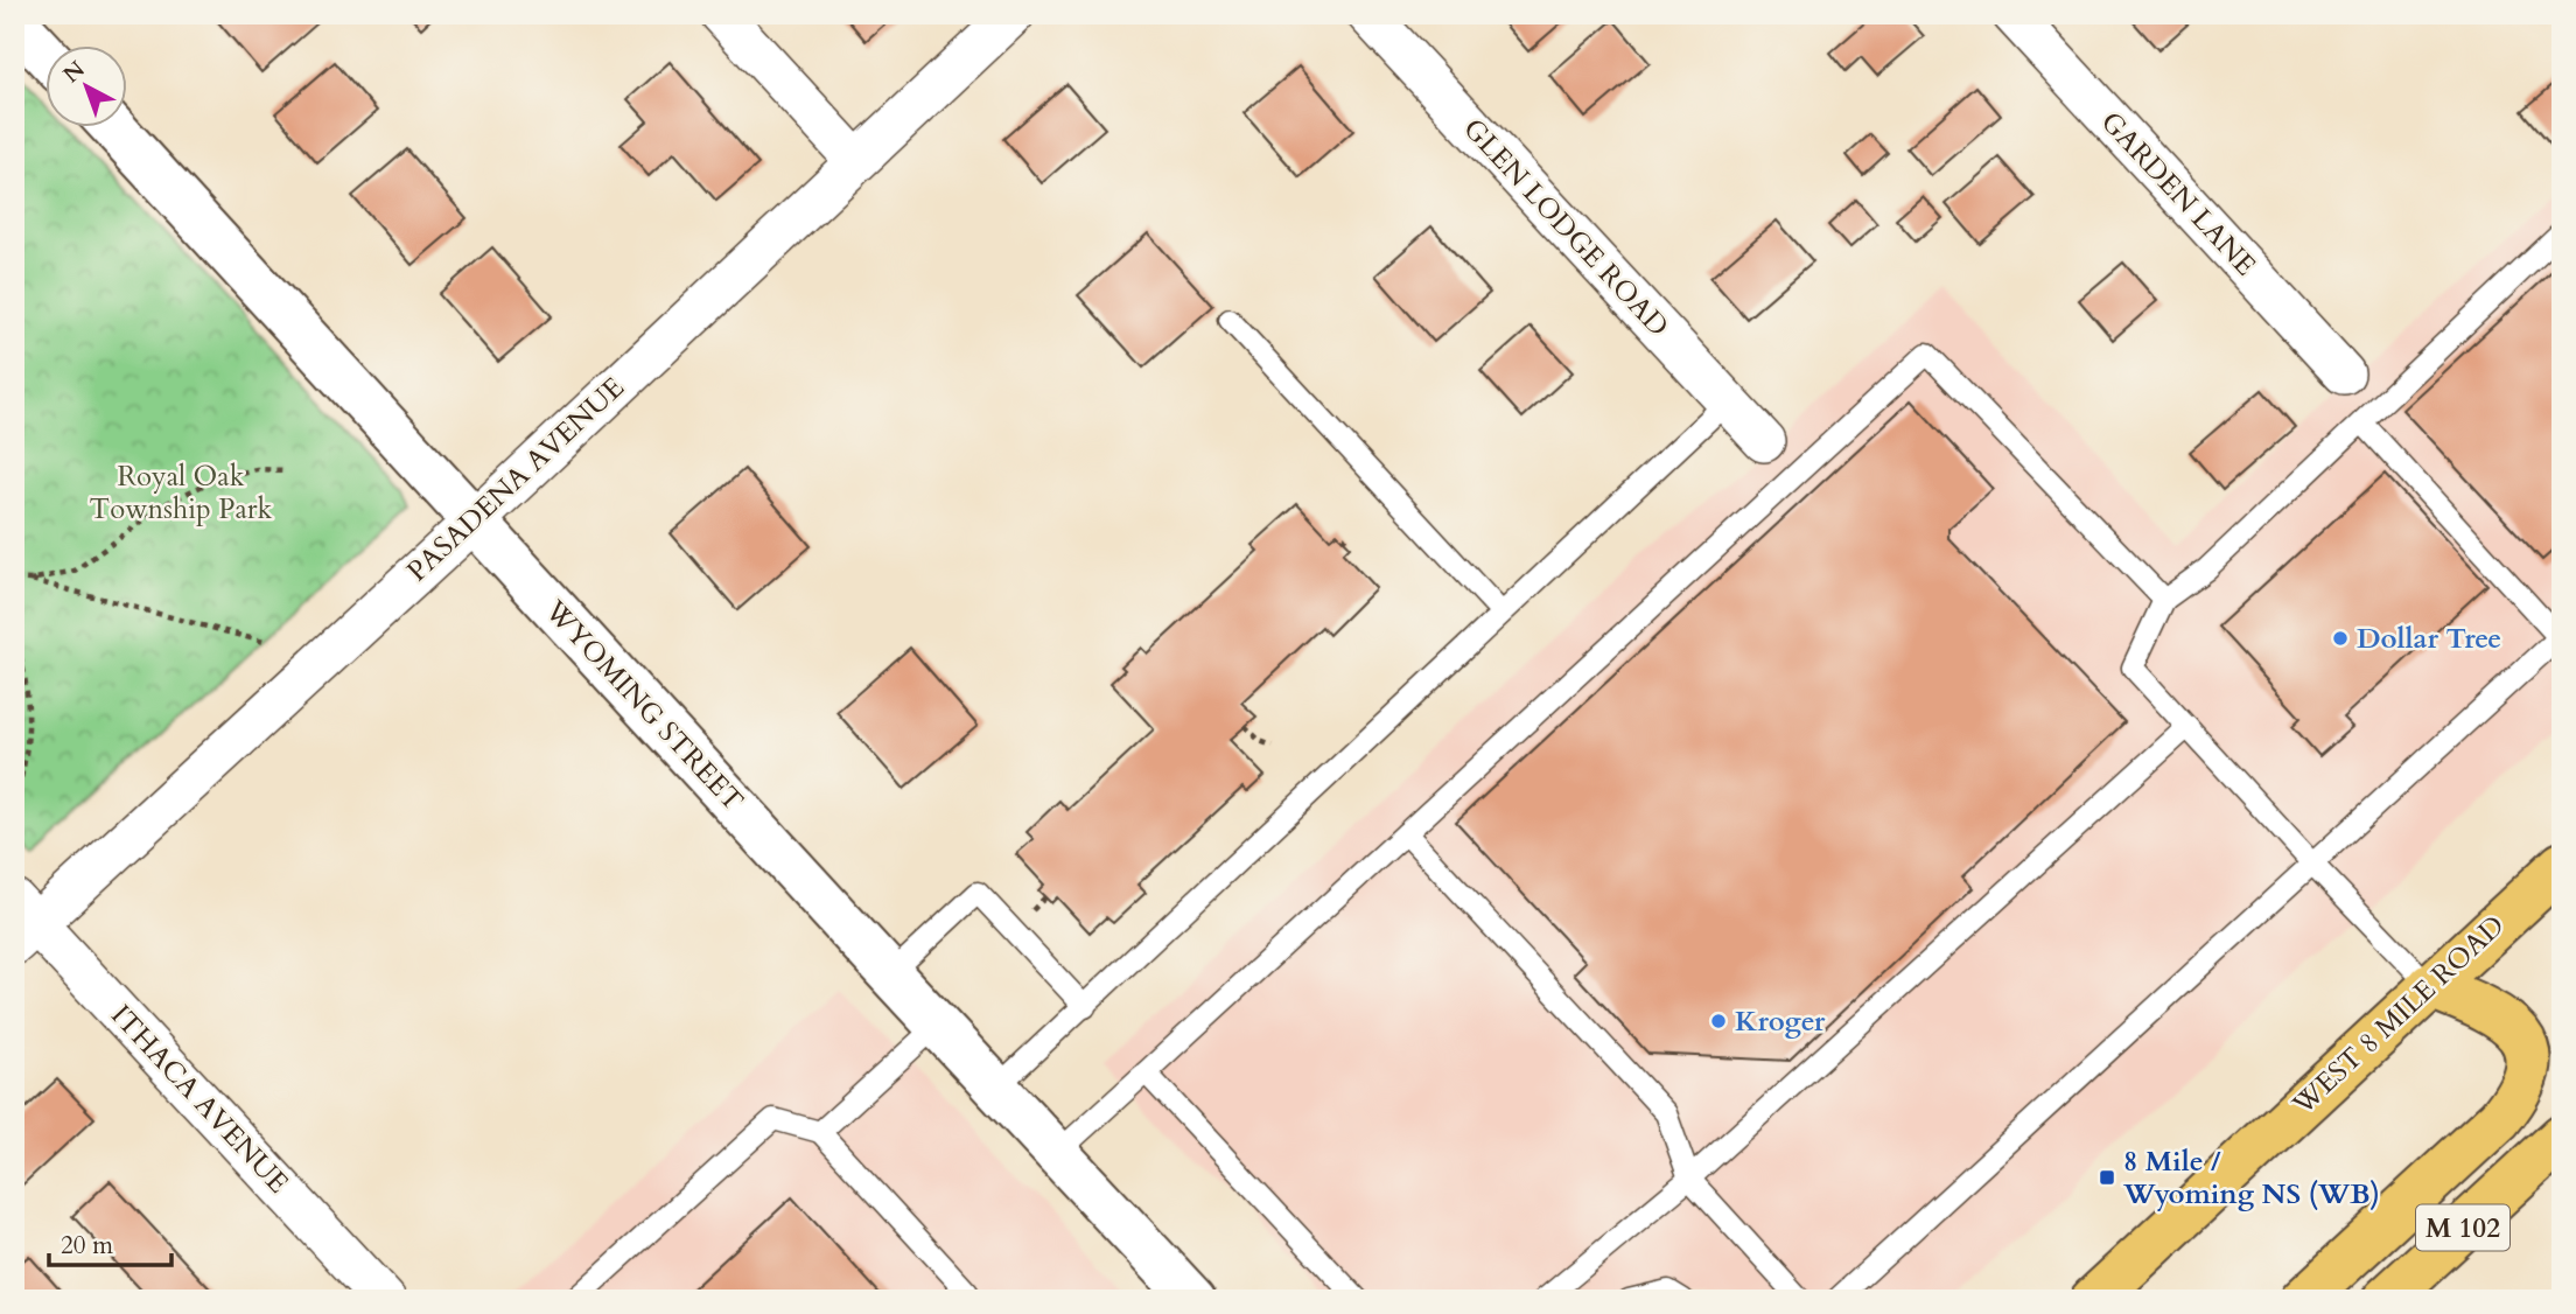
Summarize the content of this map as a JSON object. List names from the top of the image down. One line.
{"streets":{"highway":["WEST 8 MILE ROAD","M 102"],"street":["GARDEN LANE","GLEN LODGE ROAD","PASADENA AVENUE","WYOMING STREET","ITHACA AVENUE"]},"crossings":[["PASADENA AVENUE","WYOMING STREET"],["PASADENA AVENUE","ITHACA AVENUE"]],"parks":["Royal Oak Township Park"],"places":{"other":["Dollar Tree","Kroger"],"transit":["8 Mile / Wyoming NS (WB)"]},"scale_bar":"20 m","north":"top left"}
